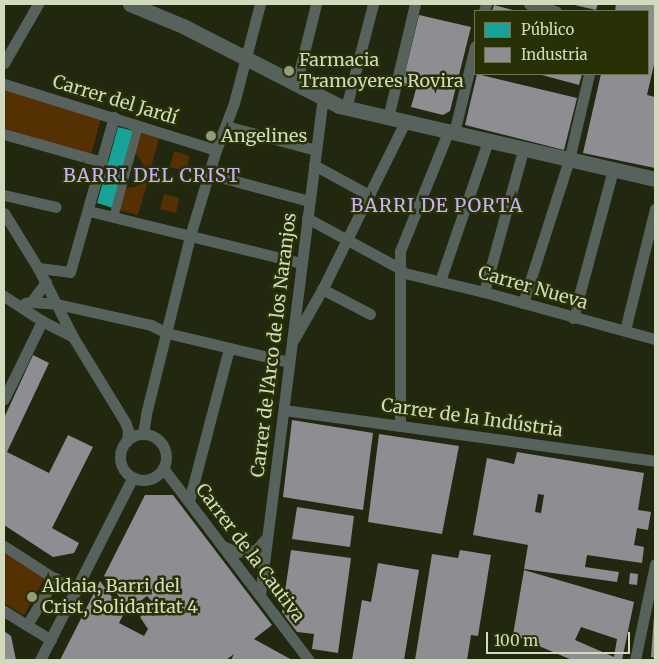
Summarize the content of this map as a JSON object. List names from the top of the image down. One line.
{"streets":{"street":["Carrer del Jardí","Carrer Nueva","Carrer de l'Arco de los Naranjos","Carrer de la Indústria","Carrer de la Cautiva"]},"crossings":[["Carrer Nueva","Carrer de l'Arco de los Naranjos"],["Carrer de l'Arco de los Naranjos","Carrer de la Indústria"],["Carrer de l'Arco de los Naranjos","Carrer de la Cautiva"]],"districts":["BARRI DEL CRIST","BARRI DE PORTA"],"places":["Farmacia Tramoyeres Rovira","Angelines","Aldaia, Barri del Crist, Solidaritat 4"],"legend":["Público","Industria"],"scale_bar":"100 m"}
